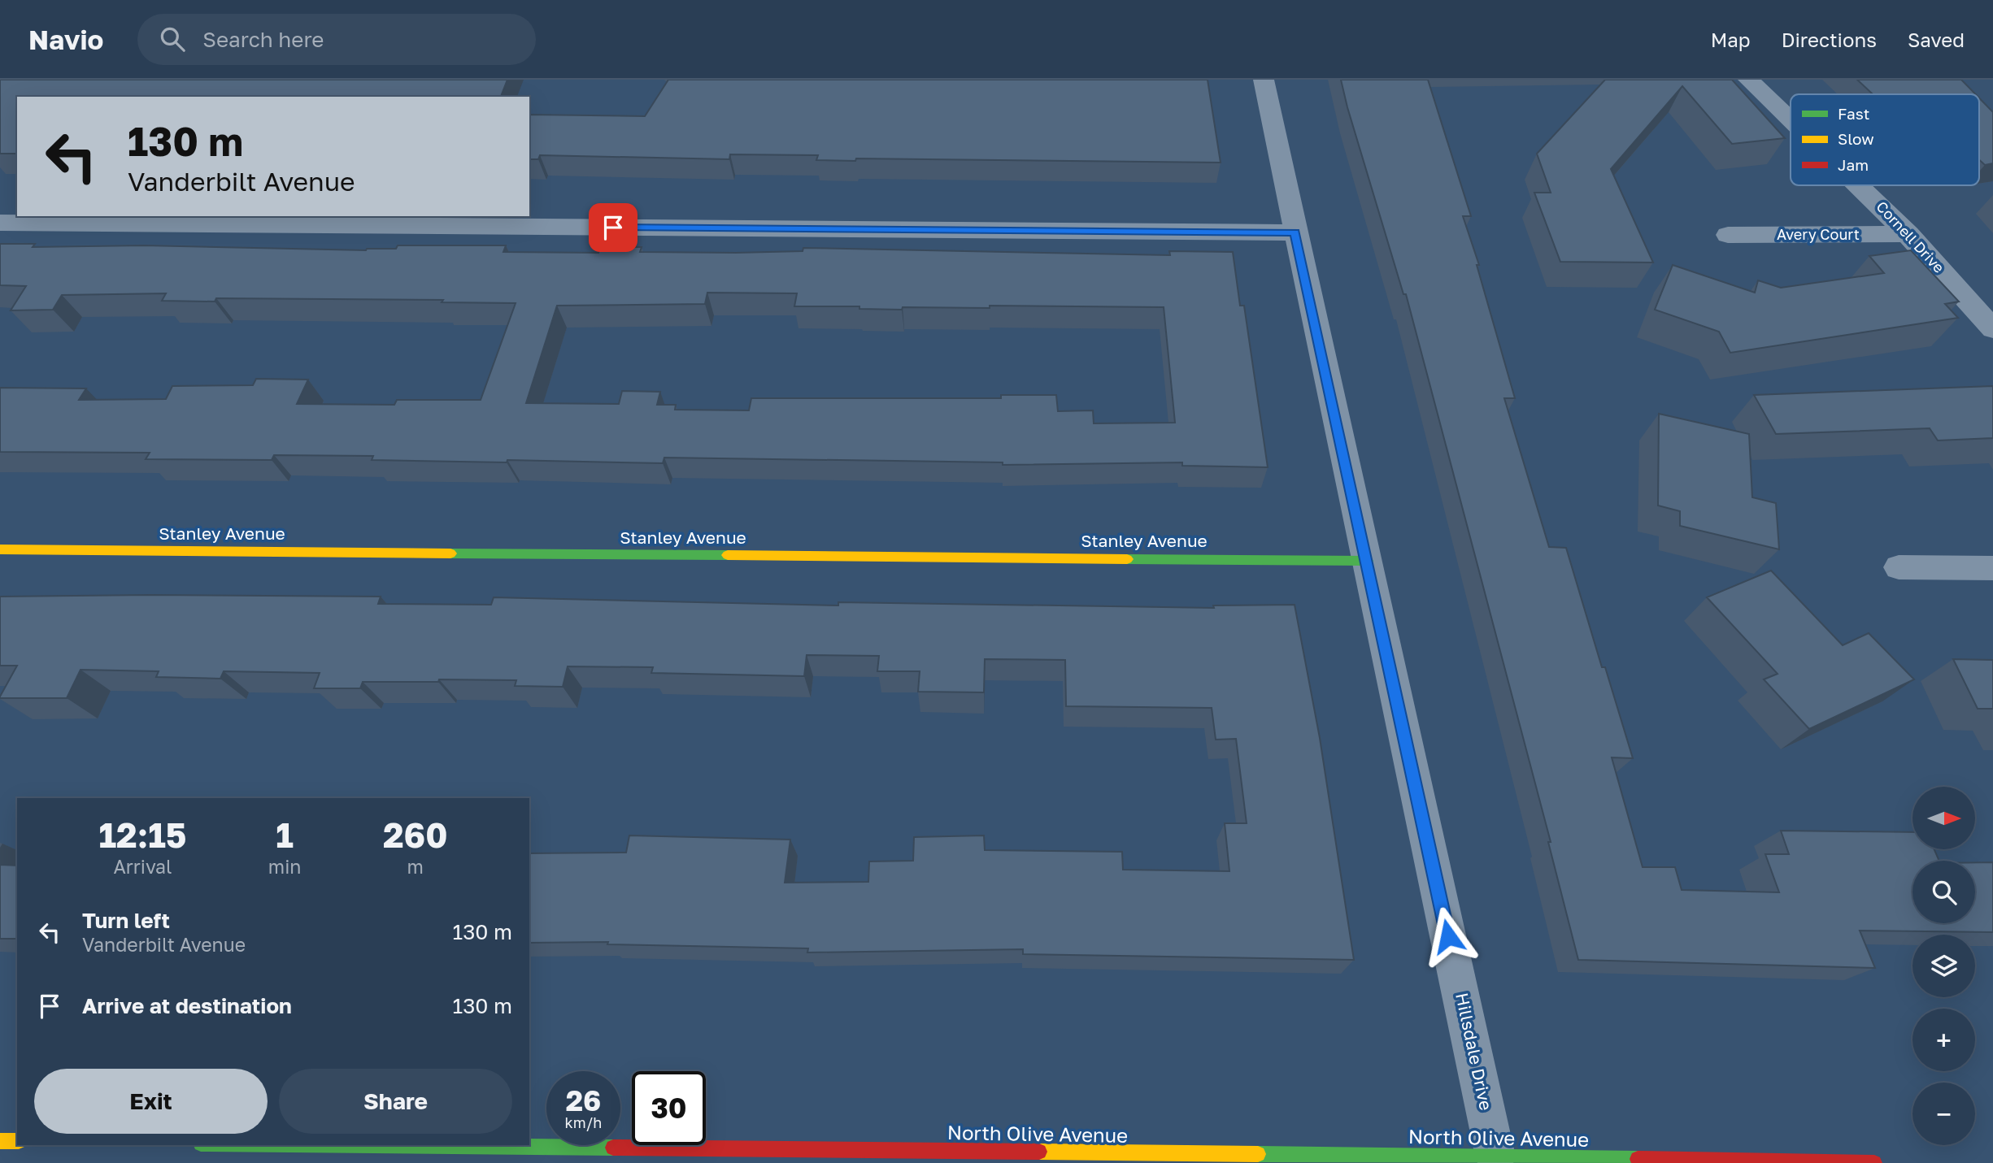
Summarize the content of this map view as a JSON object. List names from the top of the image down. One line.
{"streets":{"street":["Avery Court","Cornell Drive","Stanley Avenue","Hillsdale Drive","North Olive Avenue"]},"crossings":[["Avery Court","Cornell Drive"],["Stanley Avenue","Hillsdale Drive"],["Hillsdale Drive","North Olive Avenue"]],"legend":["Fast","Slow","Jam"],"north":"right","page":{"header":"Navio","search":"Search here","nav":["Map","Directions","Saved"],"turn":["130 m","Vanderbilt Avenue"],"map_buttons":["+","−"],"eta":["12:15","Arrival","1","min","260","m"],"list":[{"name":"Turn left","note":"Vanderbilt Avenue","value":"130 m"},{"name":"Arrive at destination","value":"130 m"}],"buttons":["Exit","Share"],"speed":"26 km/h","limit":"30"}}
